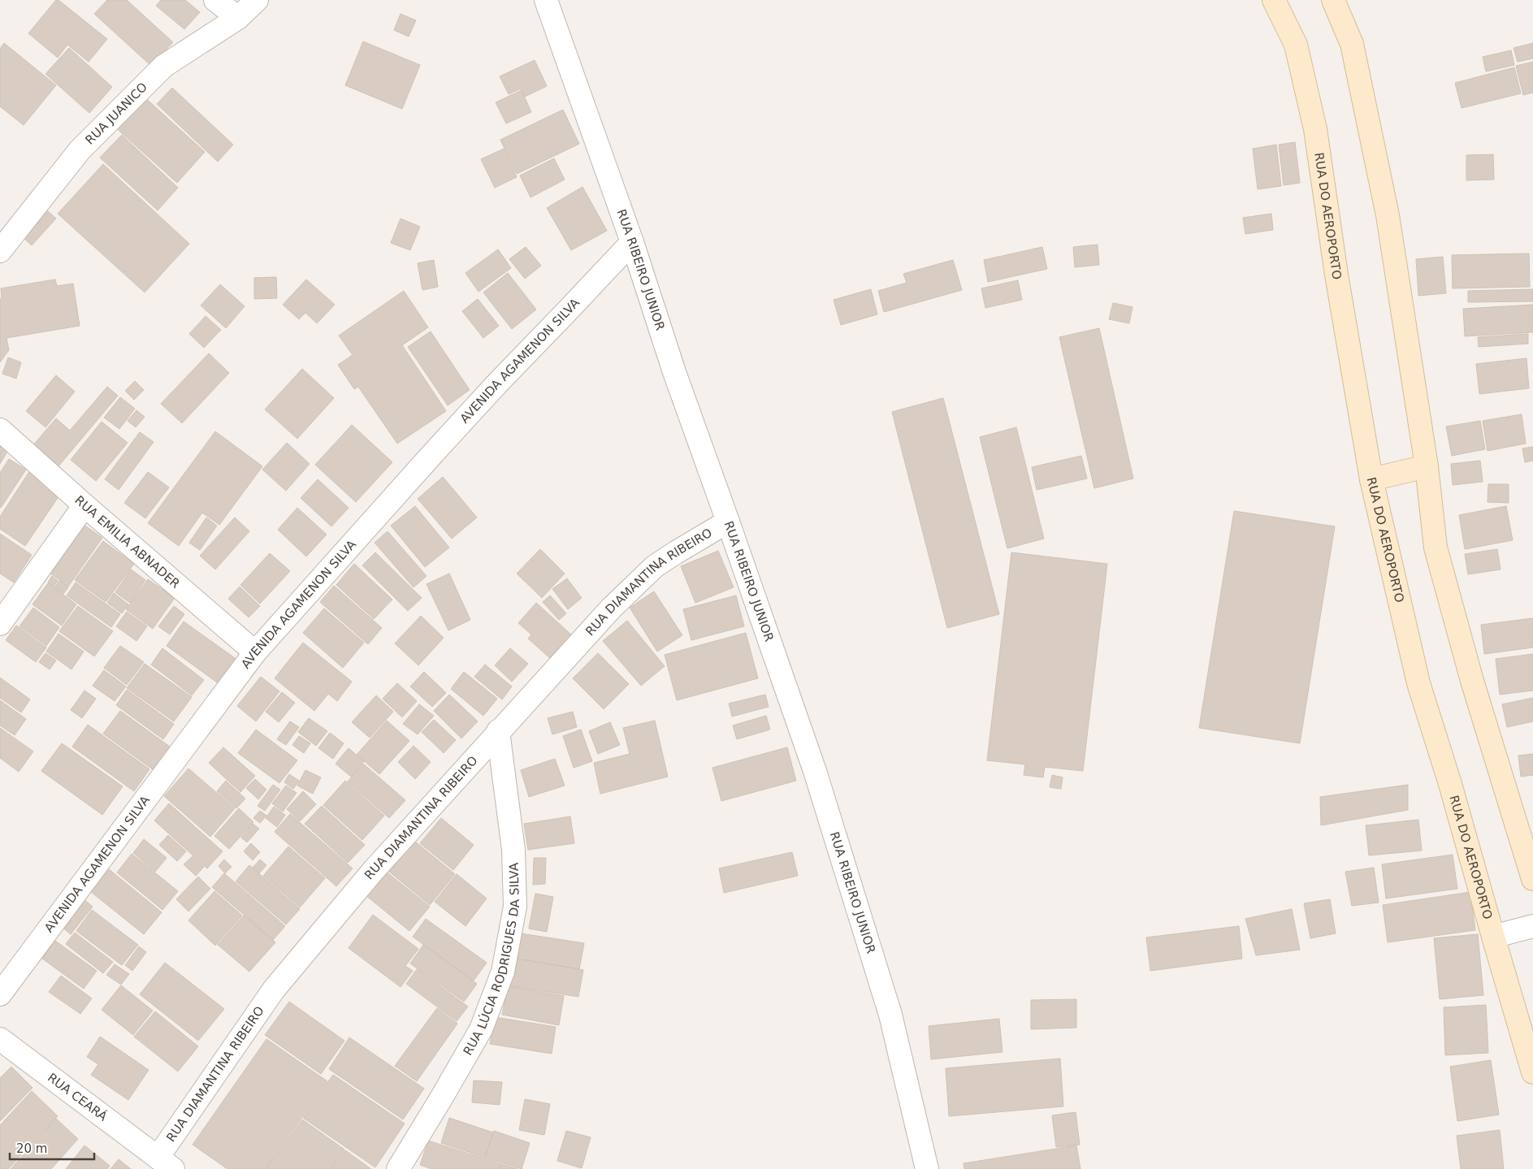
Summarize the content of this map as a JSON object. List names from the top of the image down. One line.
{"streets":{"main road":["RUA DO AEROPORTO"],"street":["RUA JUANICO","RUA RIBEIRO JUNIOR","AVENIDA AGAMENON SILVA","RUA EMILIA ABNADER","RUA DIAMANTINA RIBEIRO","RUA LÚCIA RODRIGUES DA SILVA","RUA CEARÁ"]},"crossings":[["RUA RIBEIRO JUNIOR","AVENIDA AGAMENON SILVA"],["RUA RIBEIRO JUNIOR","RUA DIAMANTINA RIBEIRO"],["AVENIDA AGAMENON SILVA","RUA EMILIA ABNADER"],["RUA DIAMANTINA RIBEIRO","RUA LÚCIA RODRIGUES DA SILVA"],["RUA DIAMANTINA RIBEIRO","RUA CEARÁ"]],"scale_bar":"20 m"}
